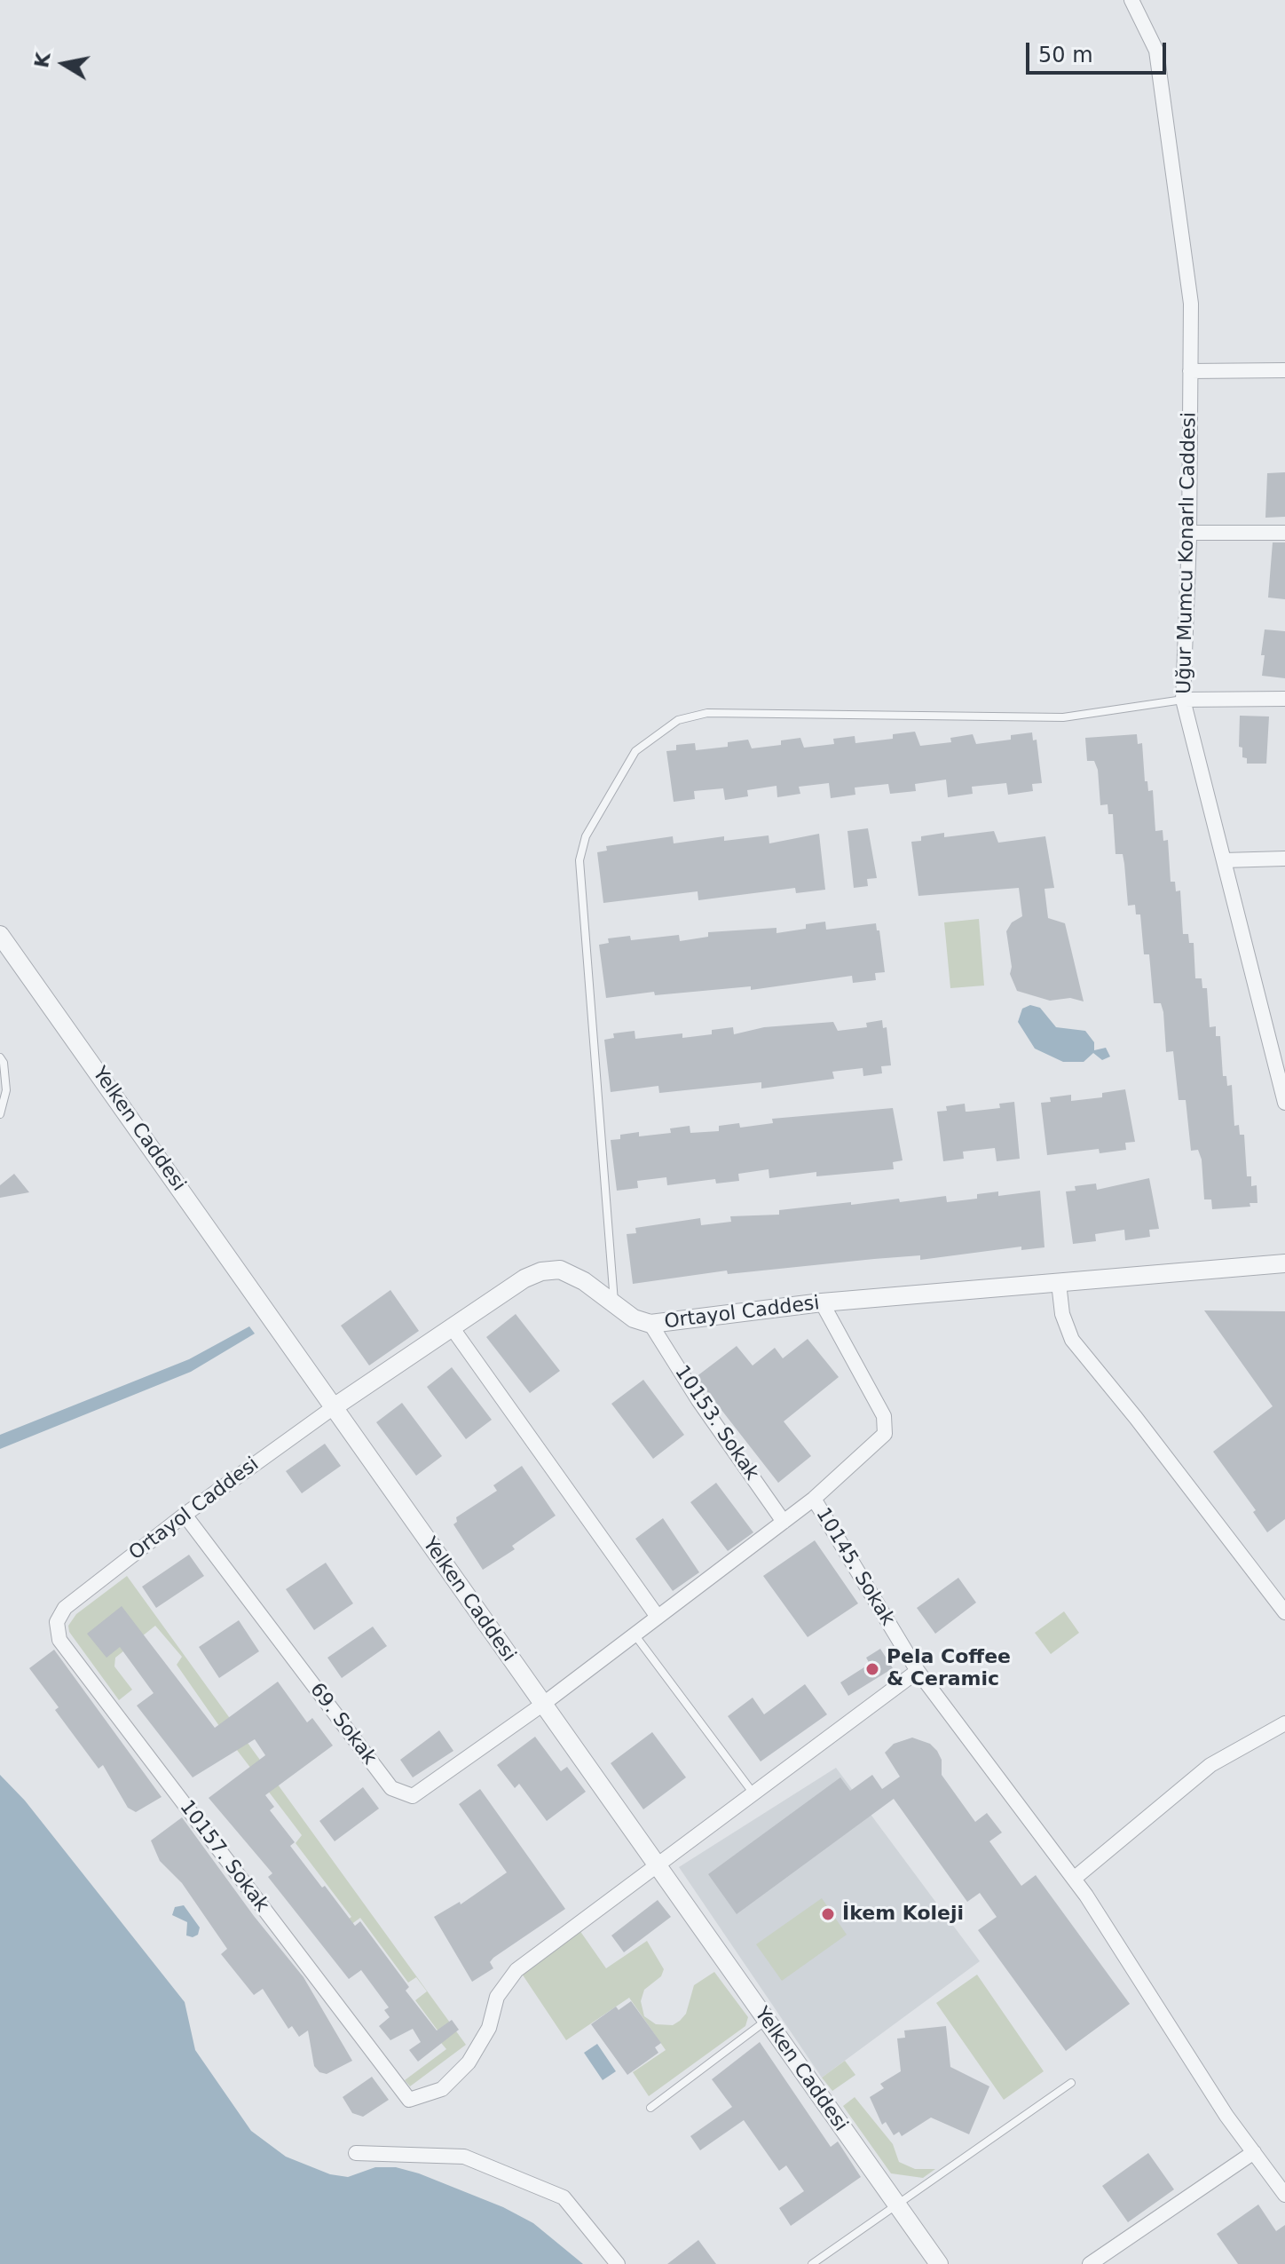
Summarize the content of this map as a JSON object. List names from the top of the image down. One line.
{"streets":{"street":["Uğur Mumcu Konarlı Caddesi","Yelken Caddesi","Ortayol Caddesi","10153. Sokak","10145. Sokak","69. Sokak","10157. Sokak"]},"crossings":[["Yelken Caddesi","Ortayol Caddesi"],["Yelken Caddesi","69. Sokak"],["Yelken Caddesi","10157. Sokak"],["Ortayol Caddesi","10153. Sokak"],["Ortayol Caddesi","69. Sokak"],["Ortayol Caddesi","10157. Sokak"],["10153. Sokak","69. Sokak"],["10145. Sokak","69. Sokak"]],"places":["Pela Coffee & Ceramic","İkem Koleji"],"scale_bar":"50 m","north":"left"}
